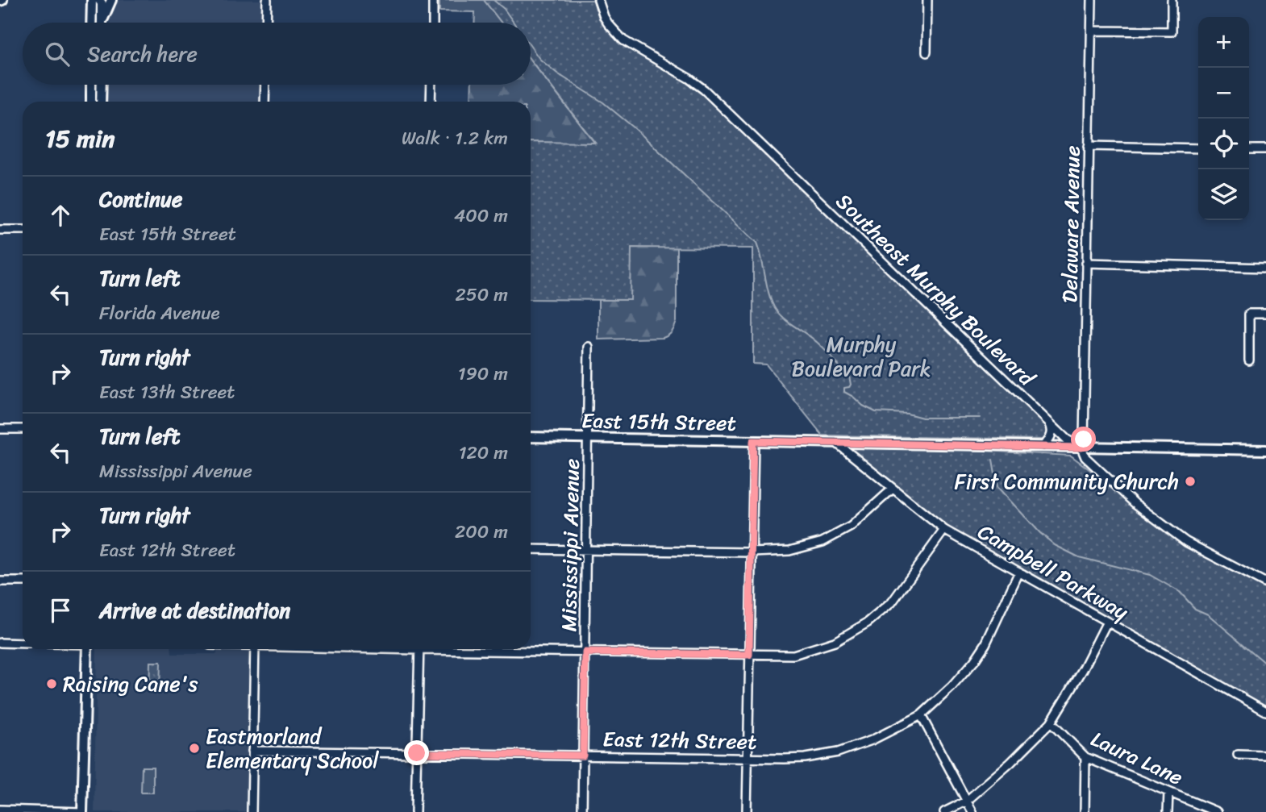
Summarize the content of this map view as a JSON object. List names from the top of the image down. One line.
{"streets":{"main road":["East 15th Street"],"street":["Delaware Avenue","Southeast Murphy Boulevard","Mississippi Avenue","Campbell Parkway","East 12th Street","Laura Lane"]},"crossings":[["Delaware Avenue","Southeast Murphy Boulevard"],["Delaware Avenue","East 15th Street"],["Southeast Murphy Boulevard","East 15th Street"],["East 15th Street","Mississippi Avenue"],["East 15th Street","Campbell Parkway"],["Mississippi Avenue","East 12th Street"],["Campbell Parkway","East 12th Street"]],"parks":["Murphy Boulevard Park"],"places":["First Community Church","Raising Cane's","Eastmorland Elementary School"],"page":{"map_buttons":["+","−"],"search":"Search here","heading":["15 min","Walk · 1.2 km"],"list":[["Continue","East 15th Street","400 m"],["Turn left","Florida Avenue","250 m"],["Turn right","East 13th Street","190 m"],["Turn left","Mississippi Avenue","120 m"],["Turn right","East 12th Street","200 m"],"Arrive at destination"]}}
